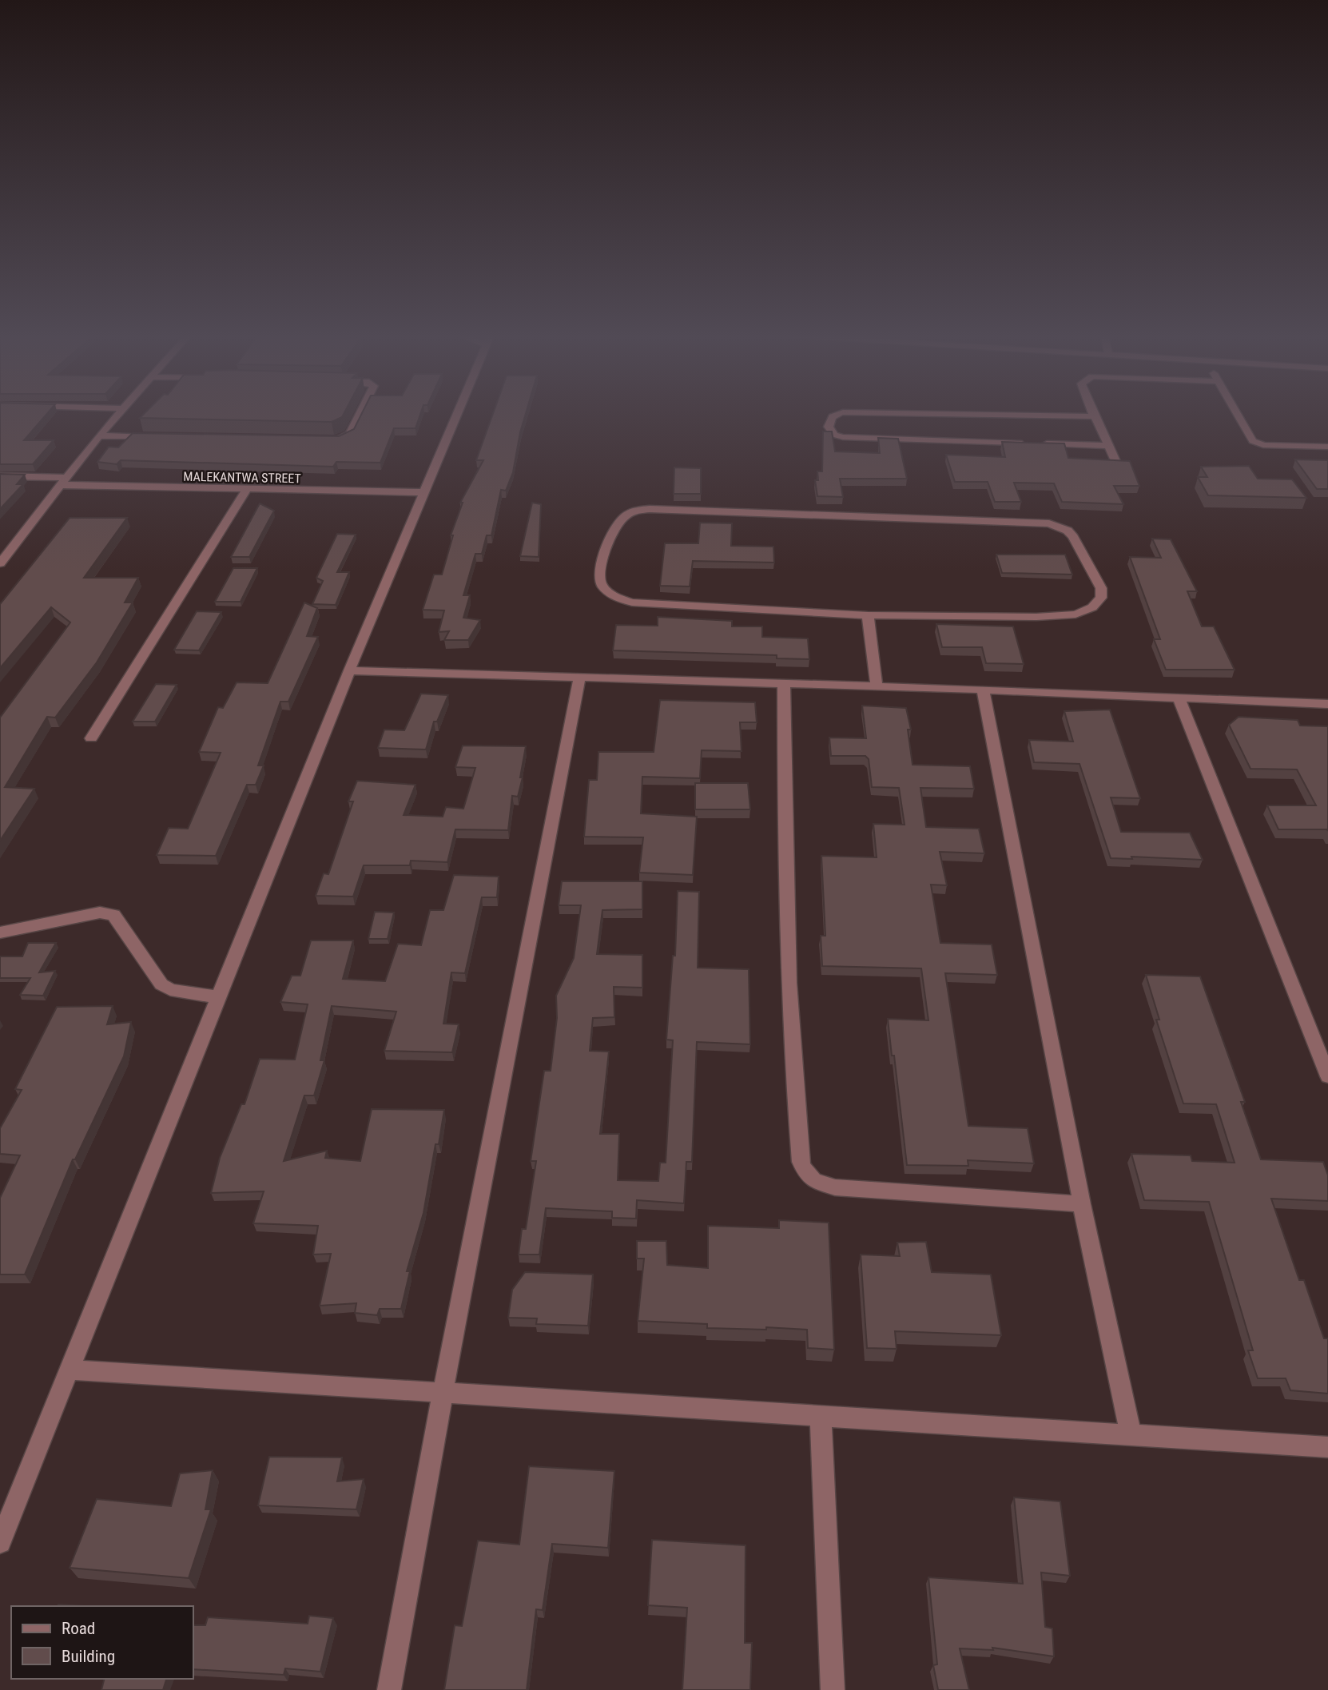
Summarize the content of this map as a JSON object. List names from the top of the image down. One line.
{"streets":{"street":["MALEKANTWA STREET"]},"legend":["Road","Building"]}
